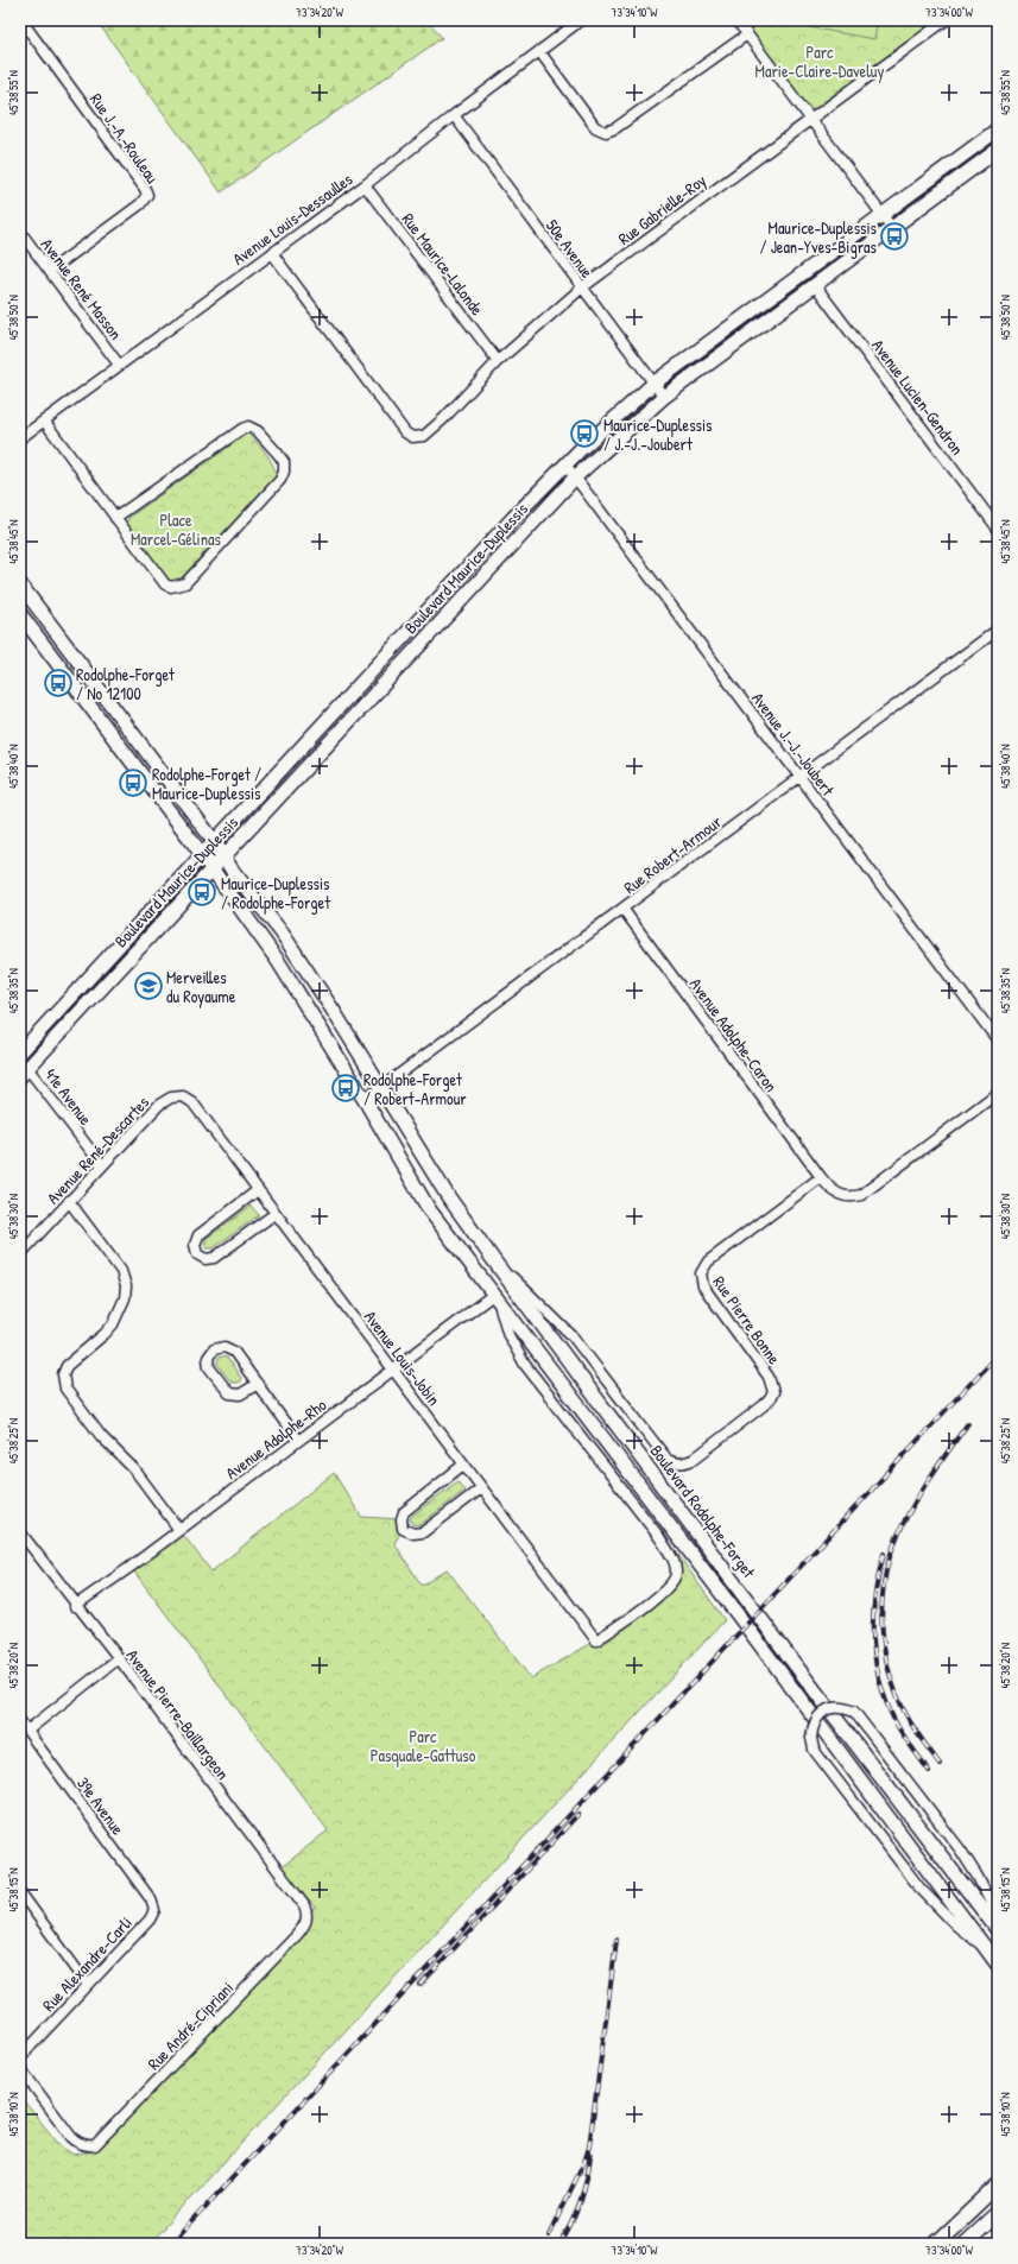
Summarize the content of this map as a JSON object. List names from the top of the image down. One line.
{"streets":{"street":["Rue J.-A.-Rouleau","Rue Gabrielle-Roy","Avenue Louis-Dessaulles","50e Avenue","Rue Maurice-Lalonde","Avenue René Masson","Avenue Lucien-Gendron","Boulevard Maurice-Duplessis","Avenue J.-J.-Joubert","Rue Robert-Armour","Avenue Adolphe-Caron","41e Avenue","Avenue René-Descartes","Rue Pierre Bonne","Avenue Louis-Jobin","Avenue Adolphe-Rho","Boulevard Rodolphe-Forget","Avenue Pierre-Baillargeon","39e Avenue","Rue Alexandre-Carli","Rue André-Cipriani"]},"crossings":[["Rue J.-A.-Rouleau","Avenue René Masson"],["Rue Gabrielle-Roy","Avenue Louis-Dessaulles"],["Rue Gabrielle-Roy","50e Avenue"],["Rue Gabrielle-Roy","Rue Maurice-Lalonde"],["Avenue Louis-Dessaulles","50e Avenue"],["Avenue Louis-Dessaulles","Rue Maurice-Lalonde"],["Avenue Louis-Dessaulles","Avenue René Masson"],["50e Avenue","Boulevard Maurice-Duplessis"],["Avenue Lucien-Gendron","Boulevard Maurice-Duplessis"],["Boulevard Maurice-Duplessis","Avenue J.-J.-Joubert"],["Boulevard Maurice-Duplessis","41e Avenue"],["Boulevard Maurice-Duplessis","Boulevard Rodolphe-Forget"],["Avenue J.-J.-Joubert","Rue Robert-Armour"],["Rue Robert-Armour","Avenue Adolphe-Caron"],["Rue Robert-Armour","Boulevard Rodolphe-Forget"],["Avenue Adolphe-Caron","Rue Pierre Bonne"],["41e Avenue","Avenue René-Descartes"],["Avenue René-Descartes","Avenue Louis-Jobin"],["Rue Pierre Bonne","Boulevard Rodolphe-Forget"],["Avenue Louis-Jobin","Avenue Adolphe-Rho"],["Avenue Adolphe-Rho","Avenue Pierre-Baillargeon"],["Avenue Pierre-Baillargeon","Rue André-Cipriani"],["39e Avenue","Rue Alexandre-Carli"]],"parks":["Parc Marie-Claire-Daveluy","Place Marcel-Gélinas","Parc Pasquale-Gattuso"],"places":{"bus stop":["Maurice-Duplessis / Jean-Yves-Bigras","Maurice-Duplessis / J.-J.-Joubert","Rodolphe-Forget / No 12100","Rodolphe-Forget / Maurice-Duplessis","Maurice-Duplessis / Rodolphe-Forget","Rodolphe-Forget / Robert-Armour"],"school or university":["Merveilles du Royaume"]},"coordinates":["73°34'20\"W","73°34'10\"W","73°34'00\"W","45°38'55\"N","45°38'50\"N","45°38'45\"N","45°38'40\"N","45°38'35\"N","45°38'30\"N","45°38'25\"N","45°38'20\"N","45°38'15\"N","45°38'10\"N"]}
